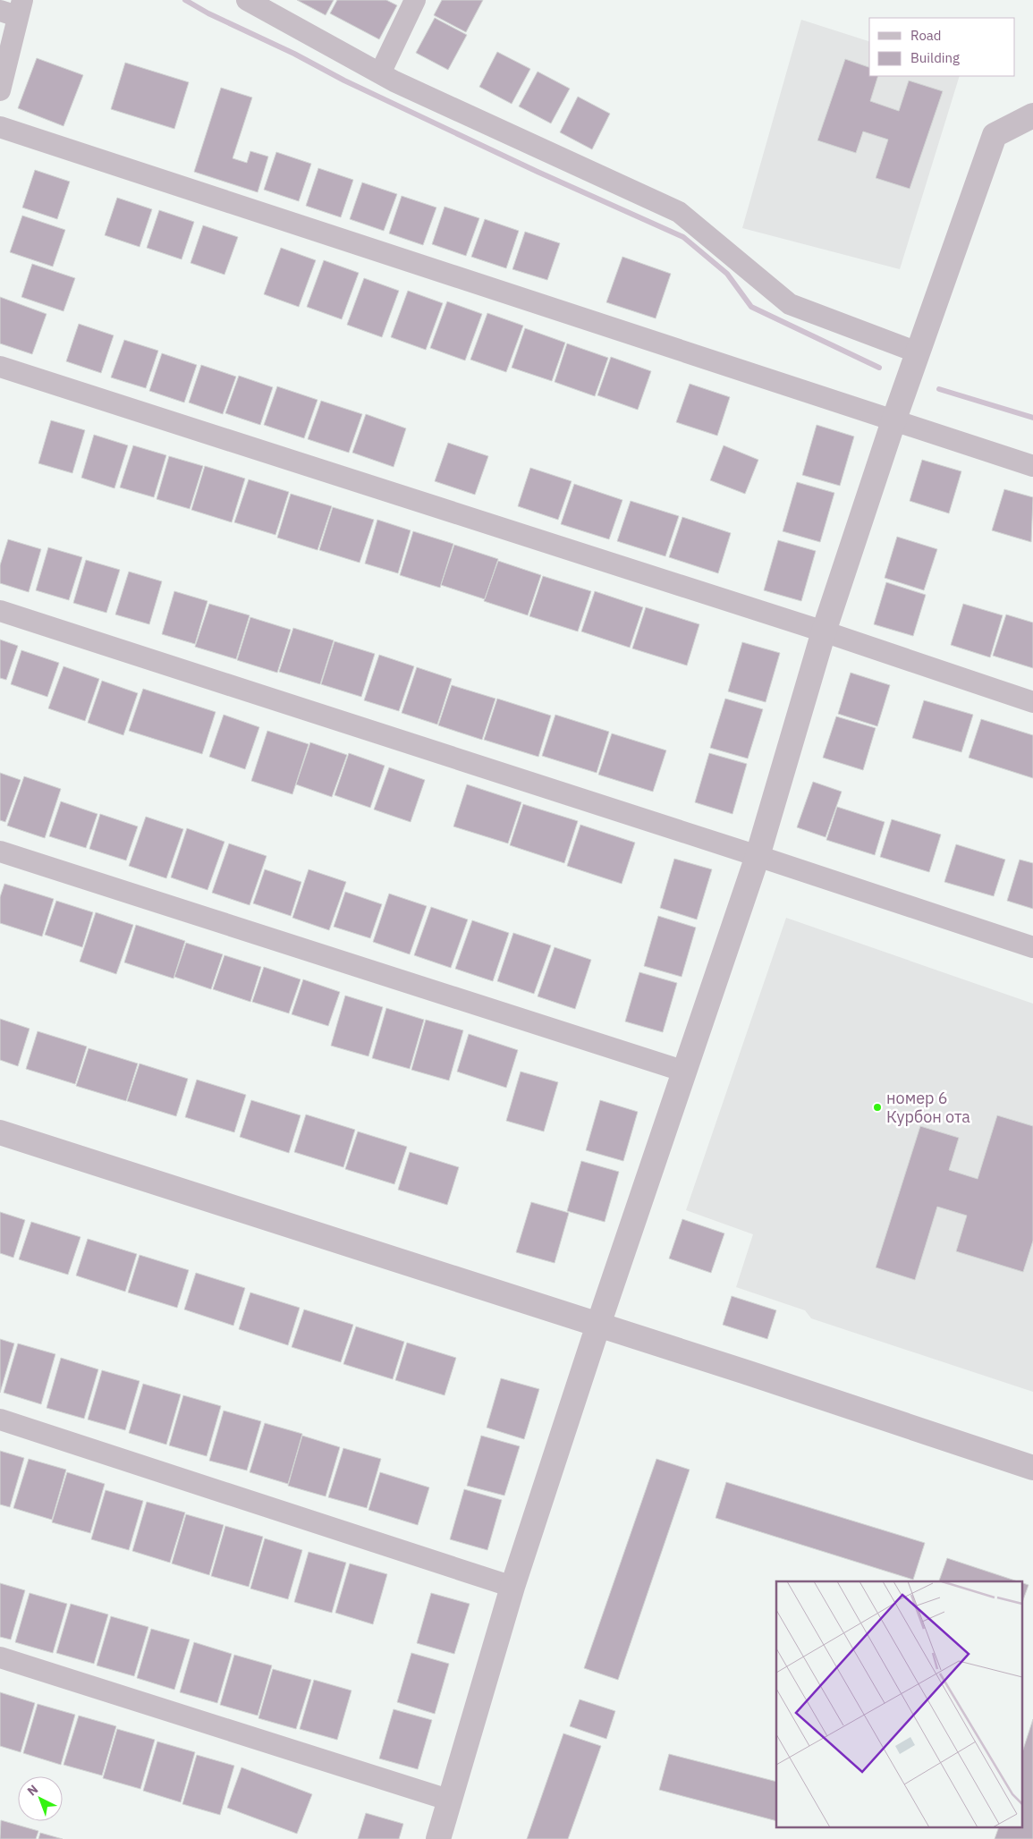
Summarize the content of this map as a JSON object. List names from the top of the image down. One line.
{"places":["номер 6 Курбон ота"],"legend":["Road","Building"],"north":"top left"}
